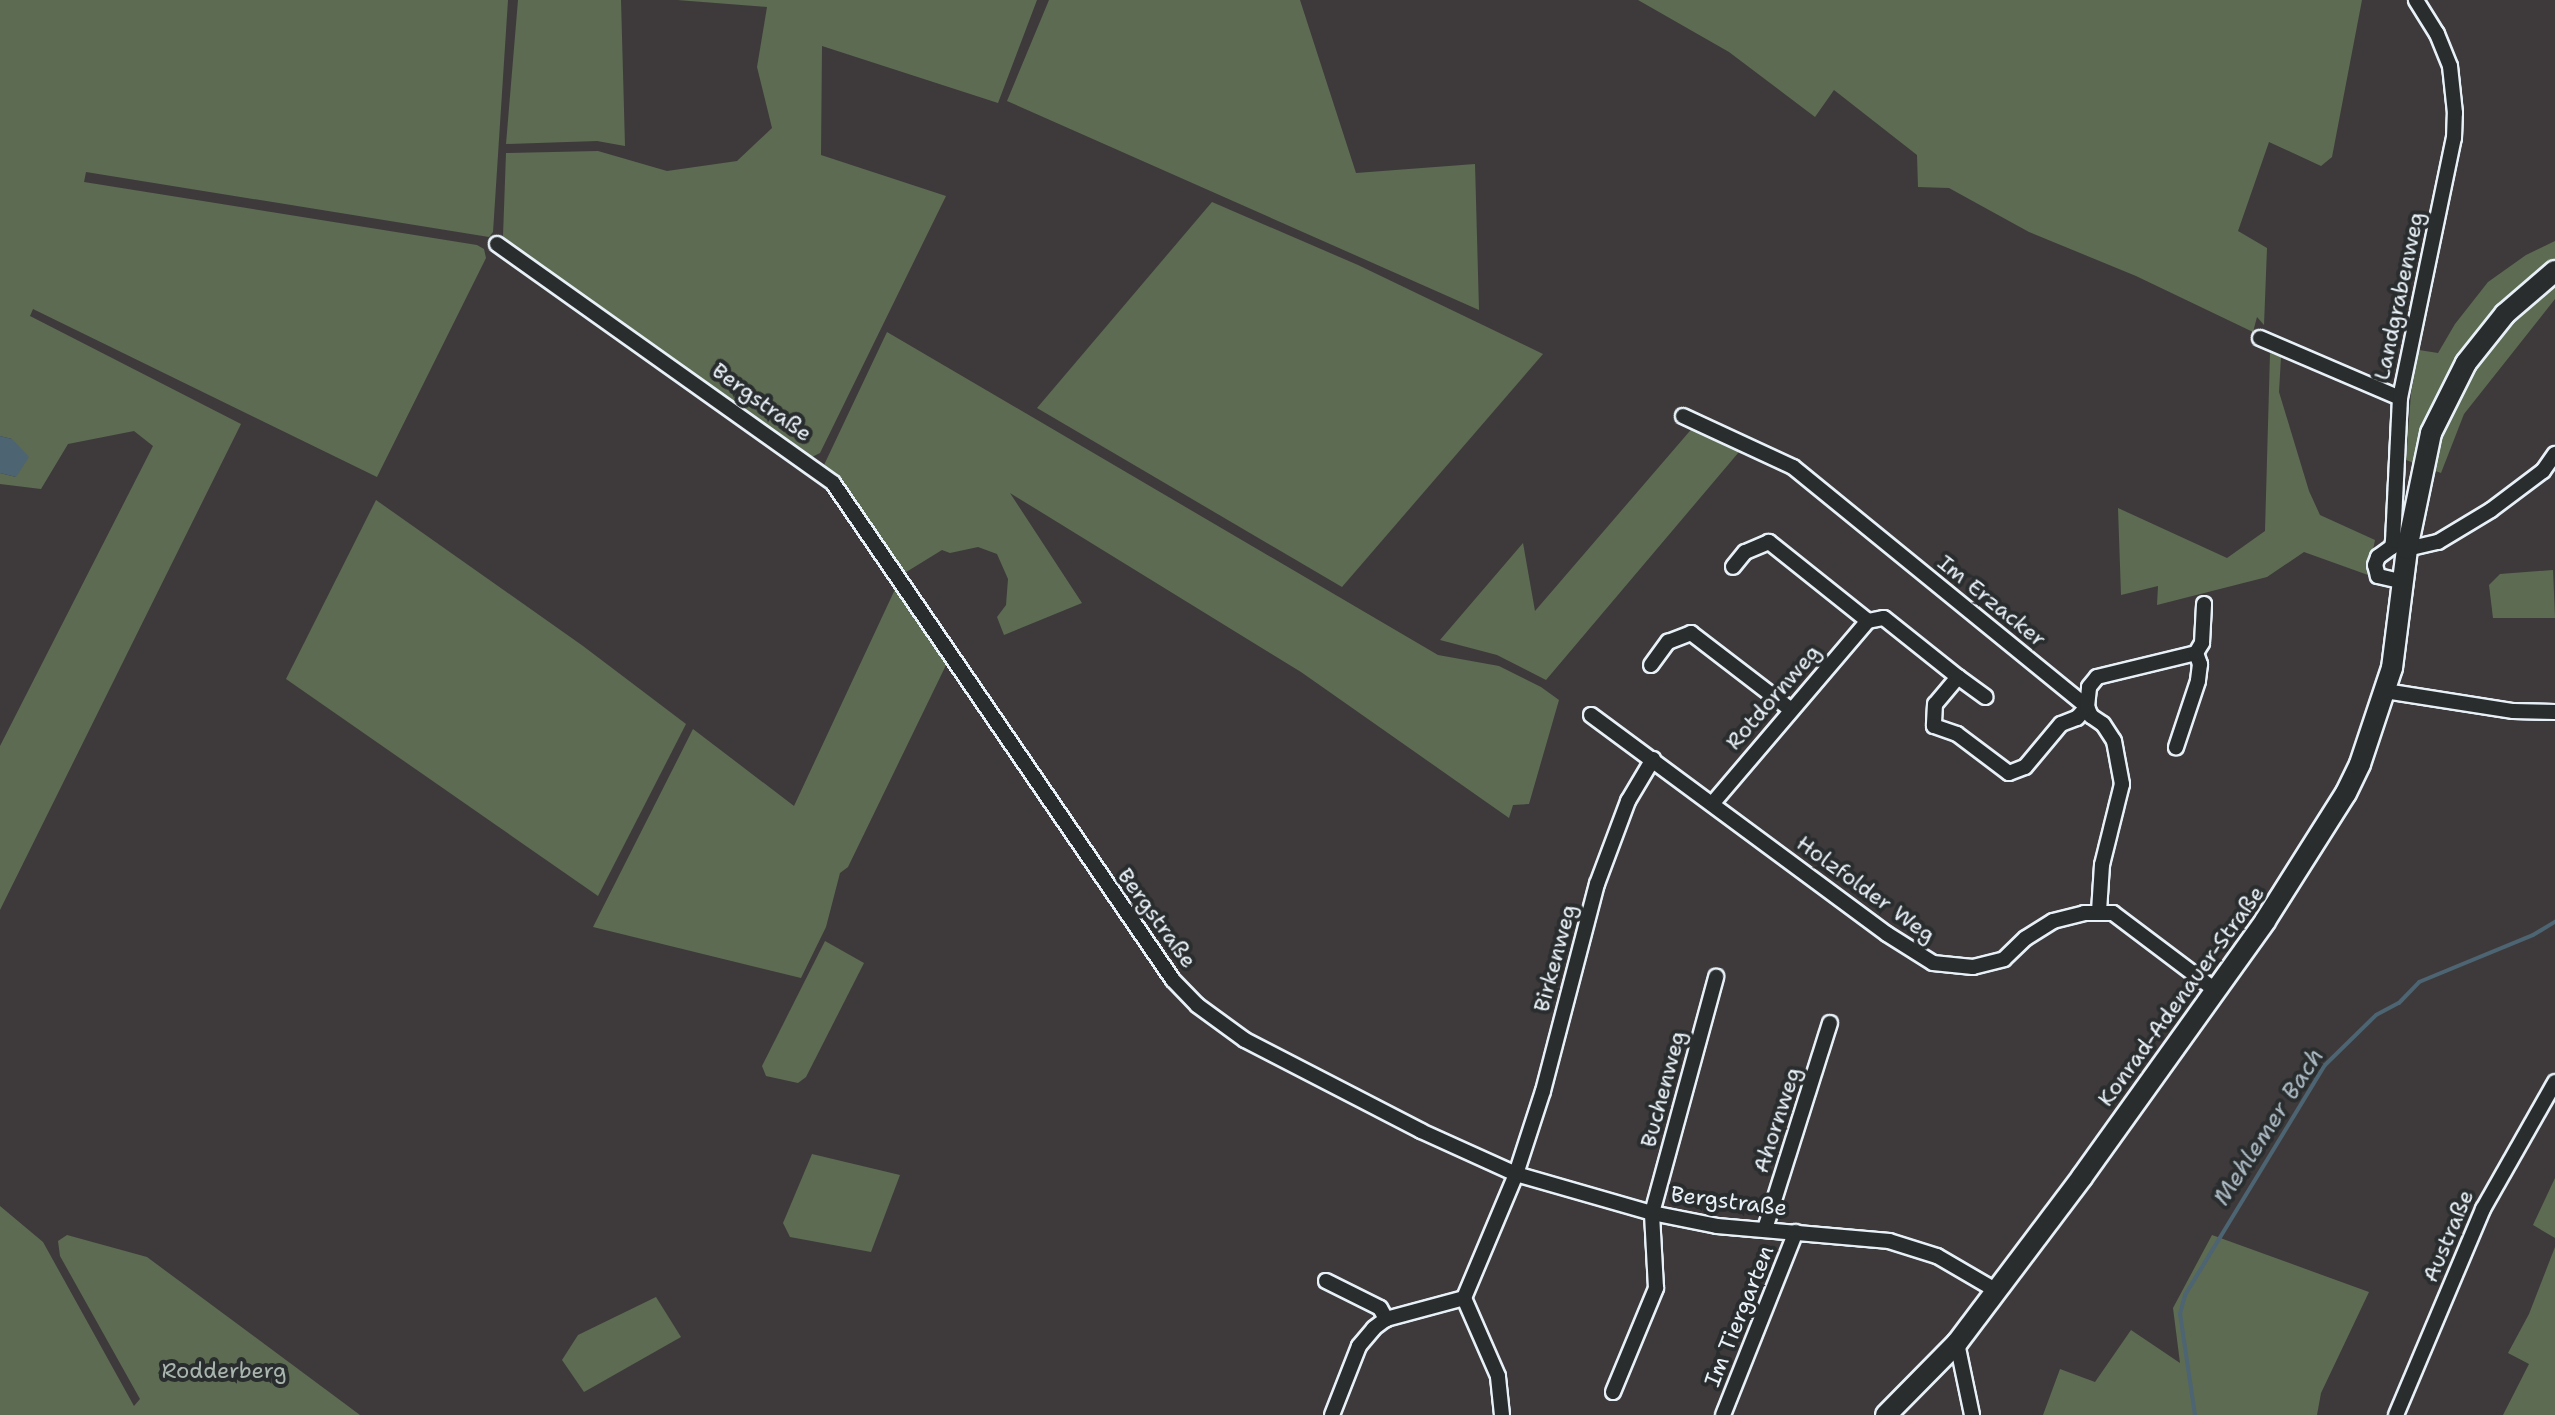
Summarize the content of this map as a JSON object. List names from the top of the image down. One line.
{"streets":{"main road":["Konrad-Adenauer-Straße"],"street":["Landgrabenweg","Bergstraße","Im Erzacker","Rotdornweg","Holzfolder Weg","Birkenweg","Buchenweg","Ahornweg","Austraße","Im Tiergarten"]},"crossings":[["Landgrabenweg","Konrad-Adenauer-Straße"],["Bergstraße","Birkenweg"],["Bergstraße","Konrad-Adenauer-Straße"],["Bergstraße","Buchenweg"],["Bergstraße","Ahornweg"],["Bergstraße","Im Tiergarten"],["Im Erzacker","Holzfolder Weg"],["Rotdornweg","Holzfolder Weg"],["Holzfolder Weg","Birkenweg"]],"water":["Mehlemer Bach"],"parks":["Rodderberg"]}
